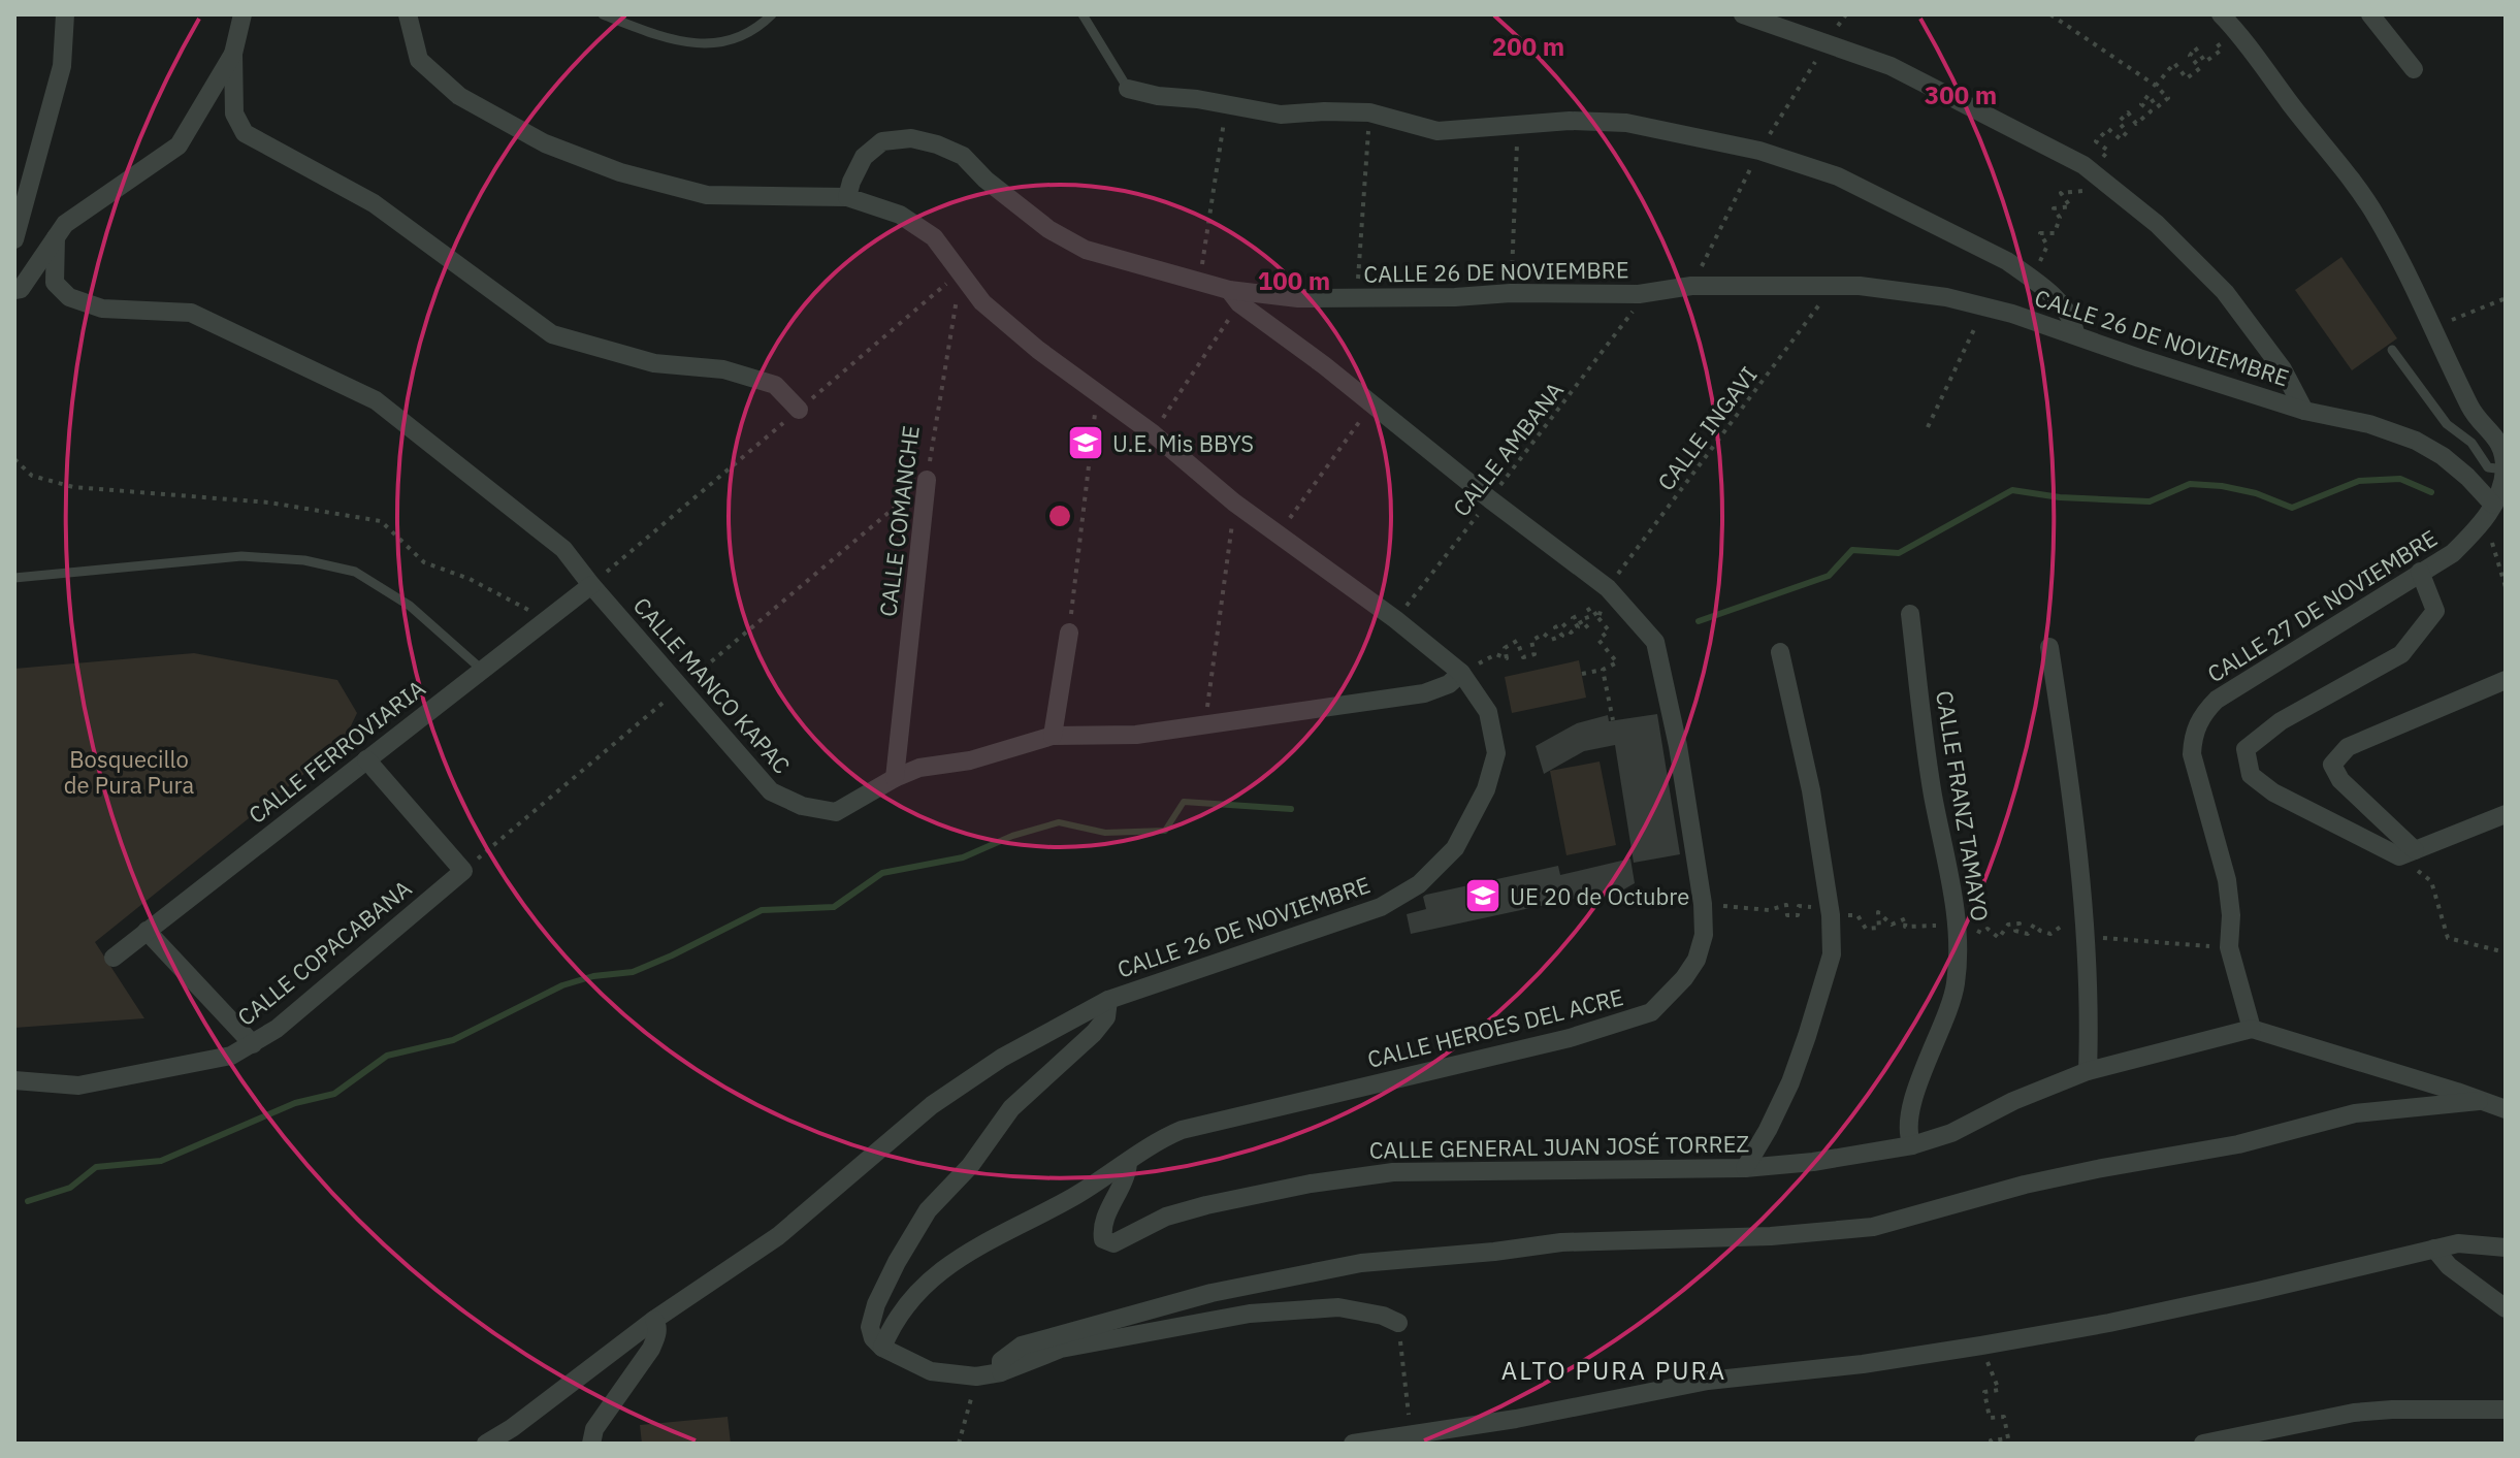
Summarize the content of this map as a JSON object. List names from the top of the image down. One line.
{"streets":{"street":["CALLE 26 DE NOVIEMBRE","CALLE COMANCHE","CALLE 27 DE NOVIEMBRE","CALLE MANCO KAPAC","CALLE FERROVIARIA","CALLE FRANZ TAMAYO","CALLE COPACABANA","CALLE HEROES DEL ACRE","CALLE GENERAL JUAN JOSÉ TORREZ"],"path":["CALLE INGAVI","CALLE AMBANA"]},"crossings":[["CALLE 26 DE NOVIEMBRE","CALLE INGAVI"],["CALLE 26 DE NOVIEMBRE","CALLE AMBANA"],["CALLE 26 DE NOVIEMBRE","CALLE COMANCHE"],["CALLE 26 DE NOVIEMBRE","CALLE 27 DE NOVIEMBRE"],["CALLE 26 DE NOVIEMBRE","CALLE MANCO KAPAC"],["CALLE 26 DE NOVIEMBRE","CALLE HEROES DEL ACRE"],["CALLE INGAVI","CALLE HEROES DEL ACRE"],["CALLE AMBANA","CALLE HEROES DEL ACRE"],["CALLE COMANCHE","CALLE MANCO KAPAC"],["CALLE 27 DE NOVIEMBRE","CALLE GENERAL JUAN JOSÉ TORREZ"],["CALLE MANCO KAPAC","CALLE FERROVIARIA"],["CALLE FERROVIARIA","CALLE COPACABANA"],["CALLE FRANZ TAMAYO","CALLE GENERAL JUAN JOSÉ TORREZ"],["CALLE HEROES DEL ACRE","CALLE GENERAL JUAN JOSÉ TORREZ"]],"districts":["ALTO PURA PURA"],"parks":["Bosquecillo de Pura Pura"],"places":{"school or university":["U.E. Mis BBYS","UE 20 de Octubre"]},"rings":["200 m","300 m","100 m"]}
